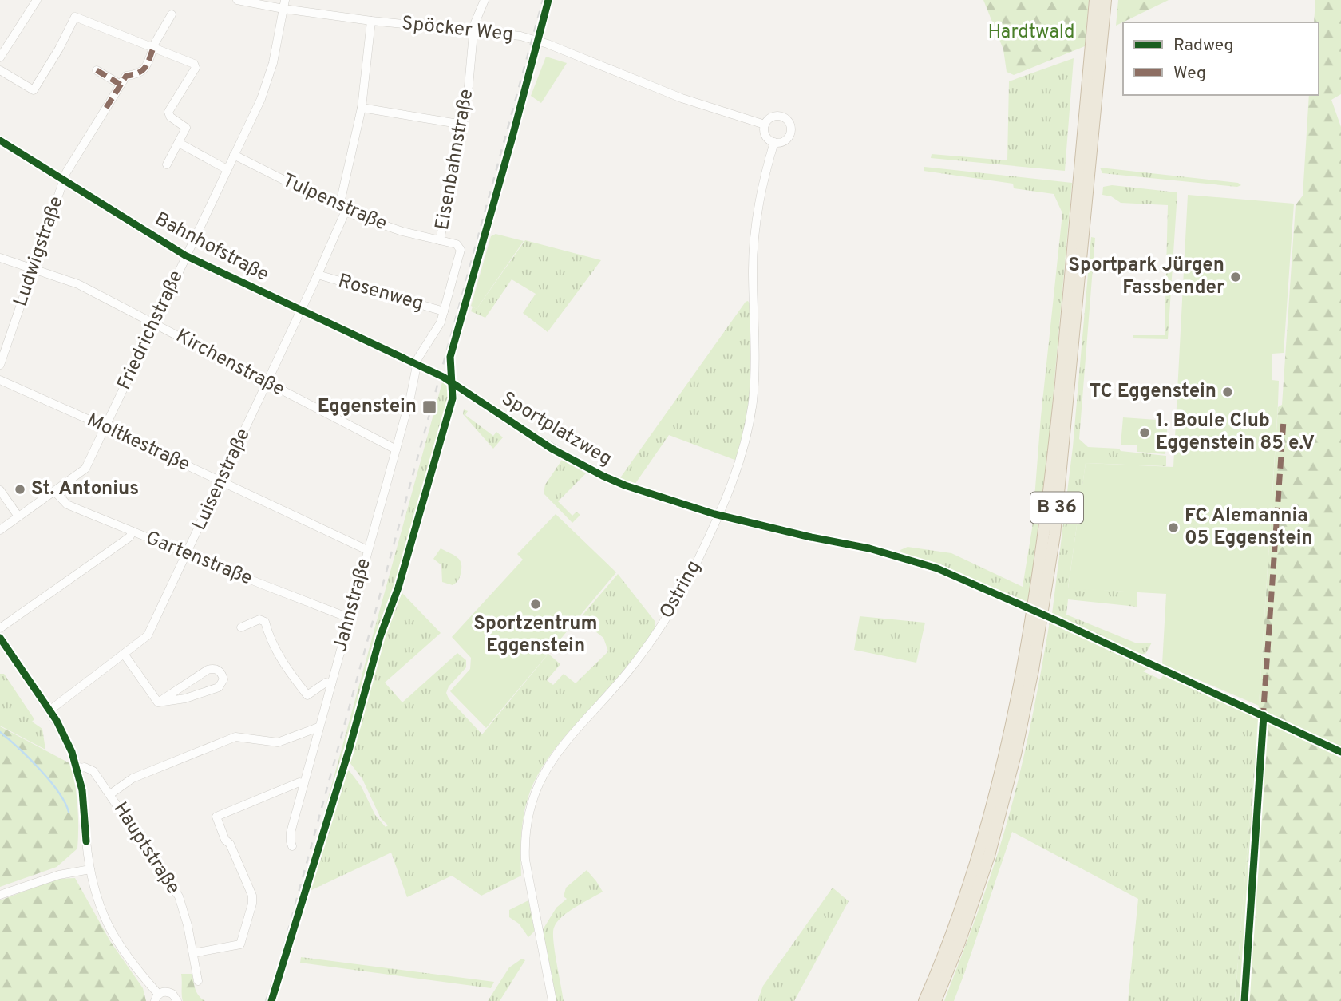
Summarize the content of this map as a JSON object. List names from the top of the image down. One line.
{"streets":{"highway":["B 36"],"street":["Spöcker Weg","Eisenbahnstraße","Tulpenstraße","Bahnhofstraße","Ludwigstraße","Rosenweg","Friedrichstraße","Kirchenstraße","Sportplatzweg","Moltkestraße","Luisenstraße","Gartenstraße","Ostring","Jahnstraße","Hauptstraße"]},"crossings":[["Spöcker Weg","Eisenbahnstraße"],["Spöcker Weg","Friedrichstraße"],["Spöcker Weg","Luisenstraße"],["Spöcker Weg","Ostring"],["Eisenbahnstraße","Tulpenstraße"],["Eisenbahnstraße","Bahnhofstraße"],["Eisenbahnstraße","Rosenweg"],["Eisenbahnstraße","Sportplatzweg"],["Eisenbahnstraße","Jahnstraße"],["Tulpenstraße","Friedrichstraße"],["Tulpenstraße","Luisenstraße"],["Bahnhofstraße","Ludwigstraße"],["Bahnhofstraße","Friedrichstraße"],["Bahnhofstraße","Sportplatzweg"],["Bahnhofstraße","Luisenstraße"],["Bahnhofstraße","Jahnstraße"],["Ludwigstraße","Kirchenstraße"],["Rosenweg","Luisenstraße"],["Friedrichstraße","Kirchenstraße"],["Friedrichstraße","Moltkestraße"],["Friedrichstraße","Gartenstraße"],["Kirchenstraße","Luisenstraße"],["Kirchenstraße","Jahnstraße"],["Sportplatzweg","Ostring"],["Sportplatzweg","Jahnstraße"],["Moltkestraße","Luisenstraße"],["Moltkestraße","Jahnstraße"],["Luisenstraße","Gartenstraße"],["Luisenstraße","Hauptstraße"],["Gartenstraße","Jahnstraße"]],"parks":["Hardtwald"],"places":{"other":["Sportpark Jürgen Fassbender","TC Eggenstein","1. Boule Club Eggenstein 85 e.V","St. Antonius","FC Alemannia 05 Eggenstein","Sportzentrum Eggenstein"],"transit":["Eggenstein"]},"legend":["Radweg","Weg"]}
